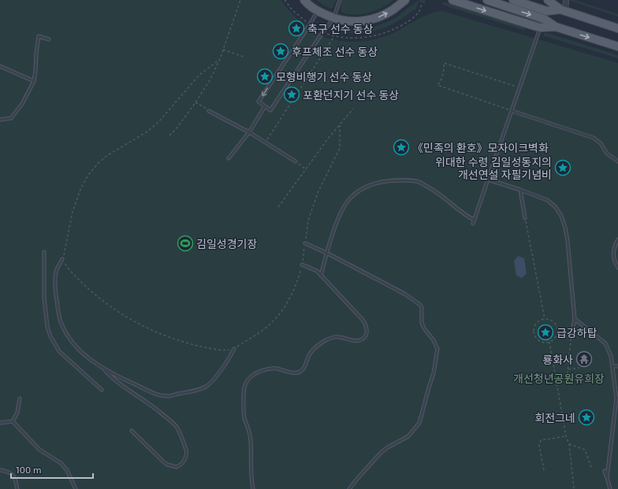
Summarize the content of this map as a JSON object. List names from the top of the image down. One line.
{"parks":["개선청년공원유희장"],"places":{"place":["축구 선수 동상","후프체조 선수 동상","모형비행기 선수 동상","포환던지기 선수 동상","《민족의 환호》모자이크벽화","위대한 수령 김일성동지의 개선연설 자필기념비","급강하탑","회전그네"],"sports":["김일성경기장"],"temple":["룡화사"]},"scale_bar":"100 m"}
